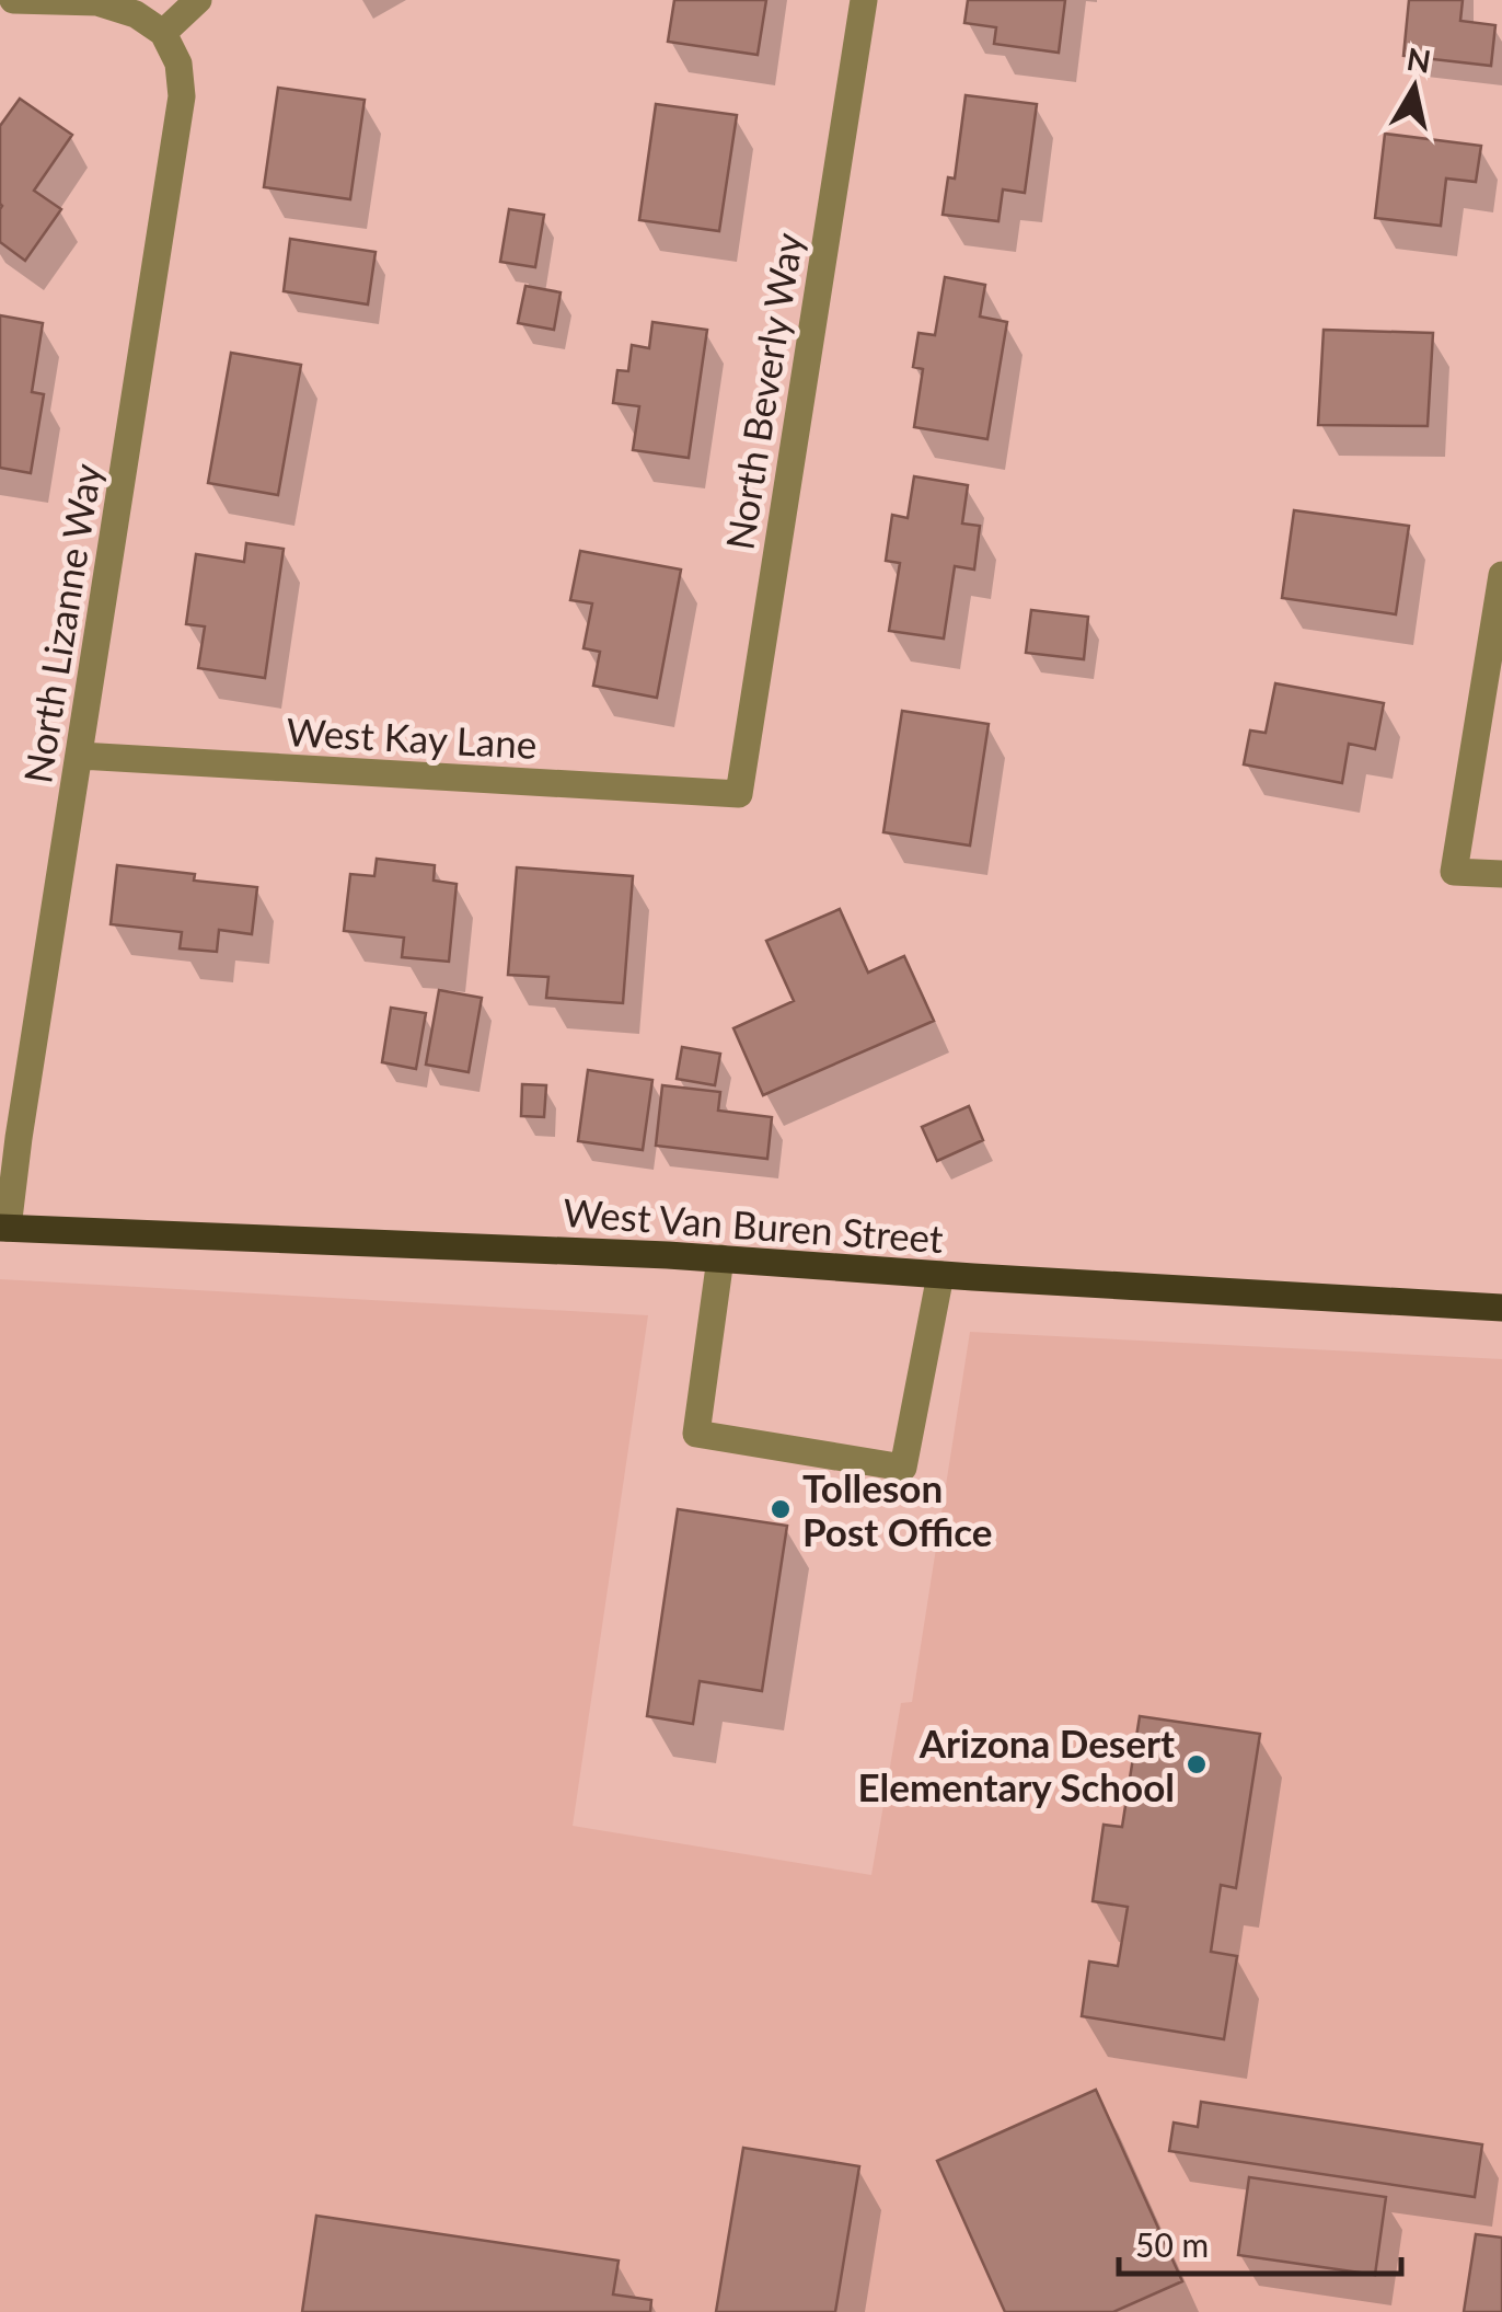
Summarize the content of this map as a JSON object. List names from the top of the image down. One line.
{"streets":{"main road":["West Van Buren Street"],"street":["North Beverly Way","North Lizanne Way","West Kay Lane"]},"crossings":[["North Beverly Way","West Kay Lane"],["North Lizanne Way","West Kay Lane"],["North Lizanne Way","West Van Buren Street"]],"places":["Tolleson Post Office","Arizona Desert Elementary School"],"scale_bar":"50 m","north":"top"}
